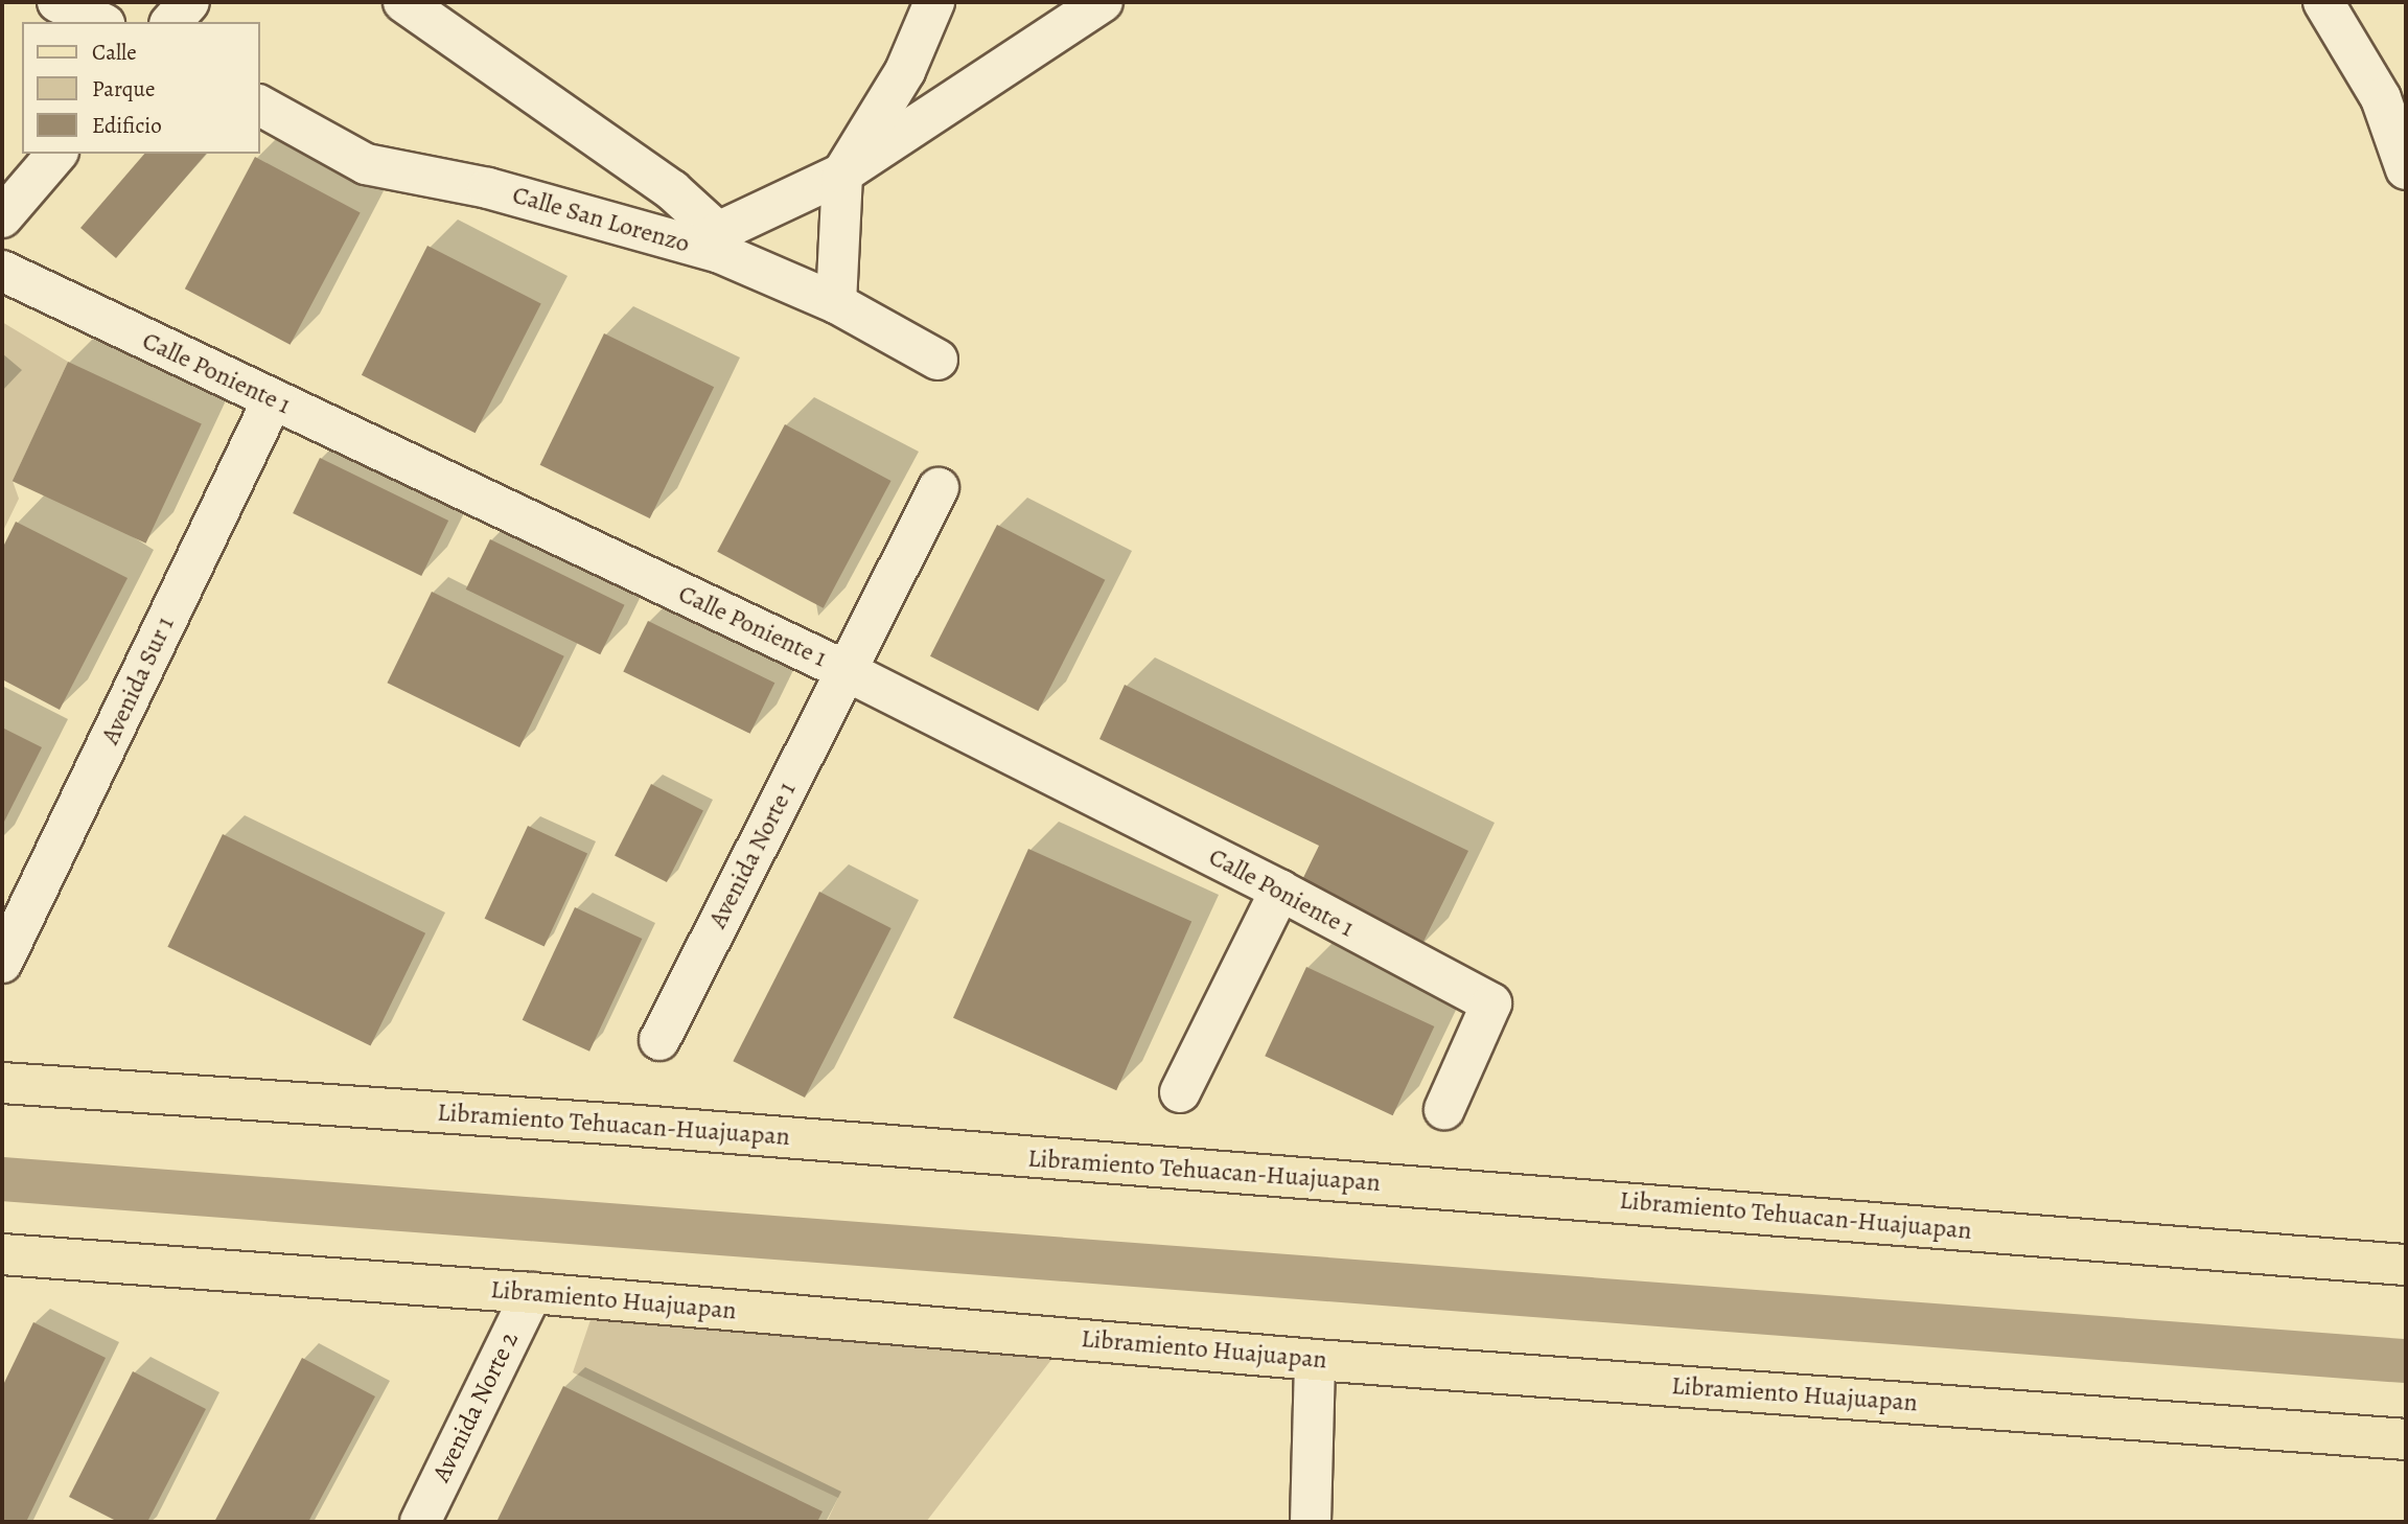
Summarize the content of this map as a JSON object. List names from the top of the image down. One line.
{"streets":{"main road":["Libramiento Tehuacan-Huajuapan","Libramiento Huajuapan"],"street":["Calle San Lorenzo","Calle Poniente 1","Avenida Sur 1","Avenida Norte 1","Avenida Norte 2"]},"crossings":[["Calle Poniente 1","Avenida Sur 1"],["Calle Poniente 1","Avenida Norte 1"],["Libramiento Huajuapan","Avenida Norte 2"]],"legend":["Calle","Parque","Edificio"]}
